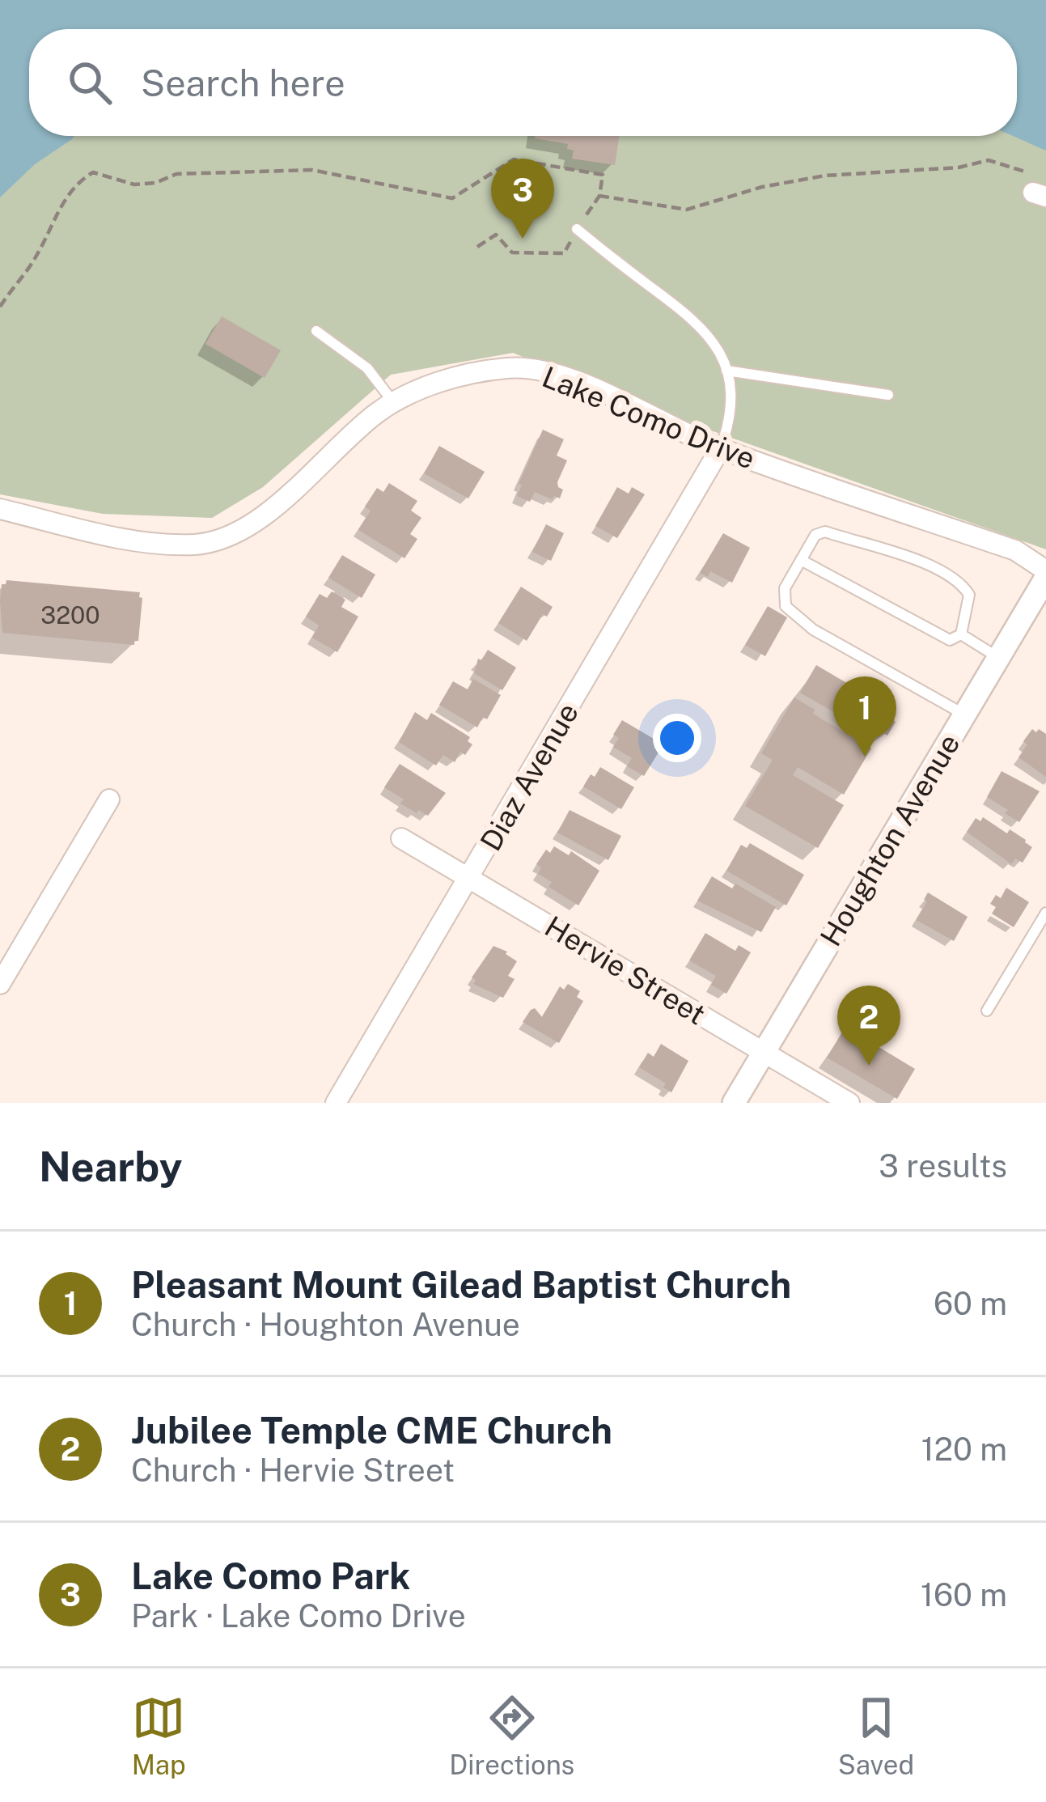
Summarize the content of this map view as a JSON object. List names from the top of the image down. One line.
{"streets":{"street":["Lake Como Drive","Diaz Avenue","Houghton Avenue","Hervie Street"]},"crossings":[["Lake Como Drive","Diaz Avenue"],["Lake Como Drive","Houghton Avenue"],["Diaz Avenue","Hervie Street"],["Houghton Avenue","Hervie Street"]],"house_numbers":["3200"],"page":{"search":"Search here","pins":["3","1","2"],"heading":["Nearby","3 results"],"list":[{"mark":"1","name":"Pleasant Mount Gilead Baptist Church","note":"Church · Houghton Avenue","value":"60 m"},{"mark":"2","name":"Jubilee Temple CME Church","note":"Church · Hervie Street","value":"120 m"},{"mark":"3","name":"Lake Como Park","note":"Park · Lake Como Drive","value":"160 m"}],"nav":["Map","Directions","Saved"]}}
